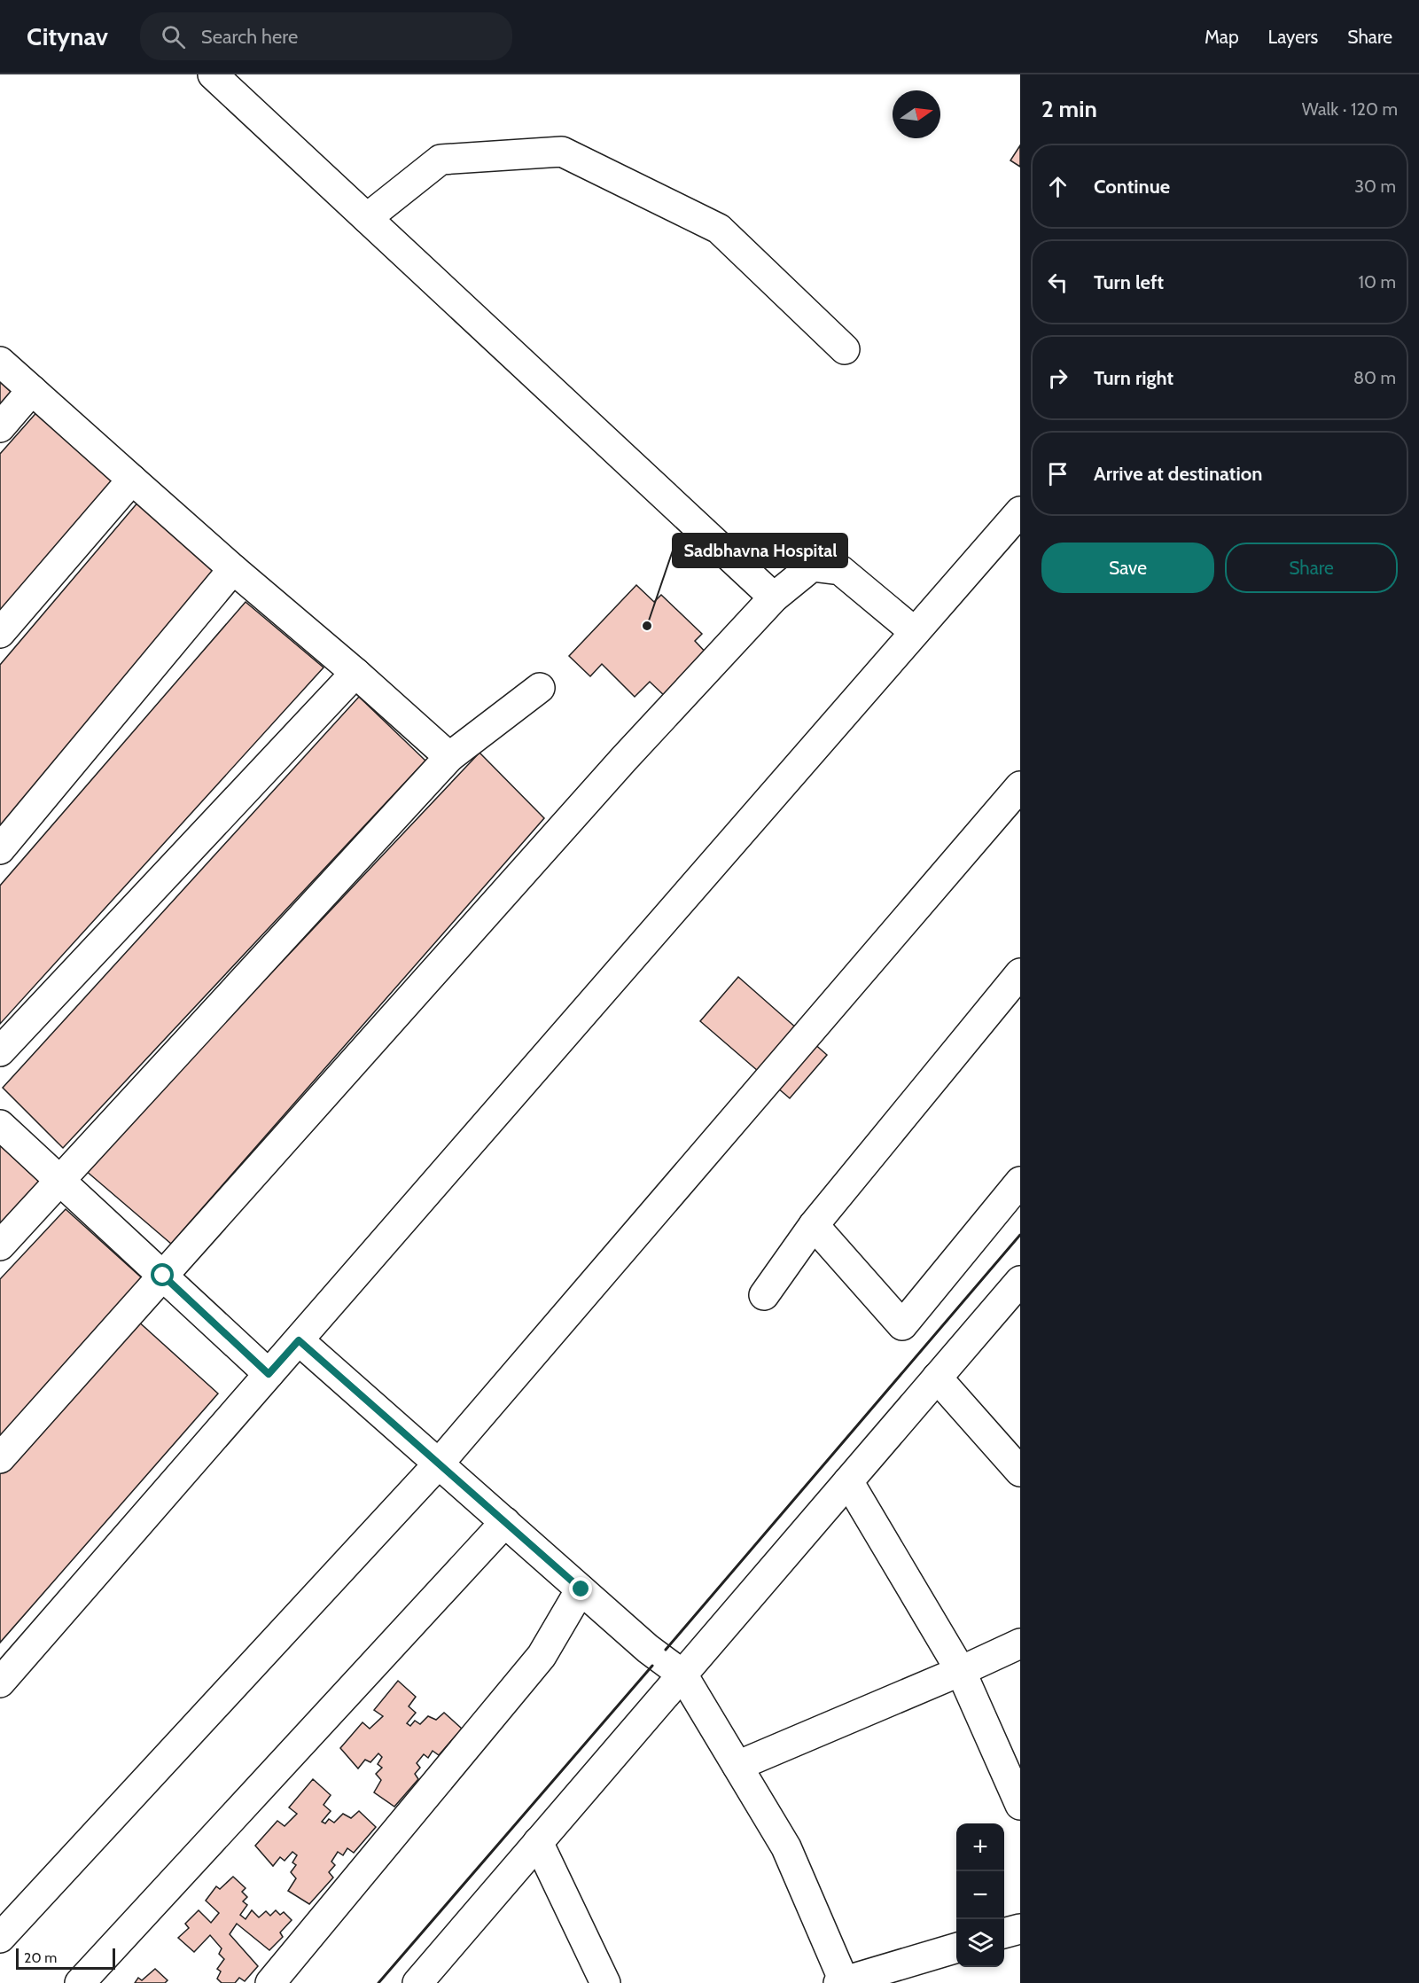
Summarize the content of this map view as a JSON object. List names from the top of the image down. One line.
{"places":["Sadbhavna Hospital"],"scale_bar":"20 m","north":"right","page":{"header":"Citynav","search":"Search here","nav":["Map","Layers","Share"],"heading":["2 min","Walk · 120 m"],"list":[["Continue","30 m"],["Turn left","10 m"],["Turn right","80 m"],"Arrive at destination"],"buttons":["Save","Share"],"map_buttons":["+","−"],"scale":"20 m"}}
